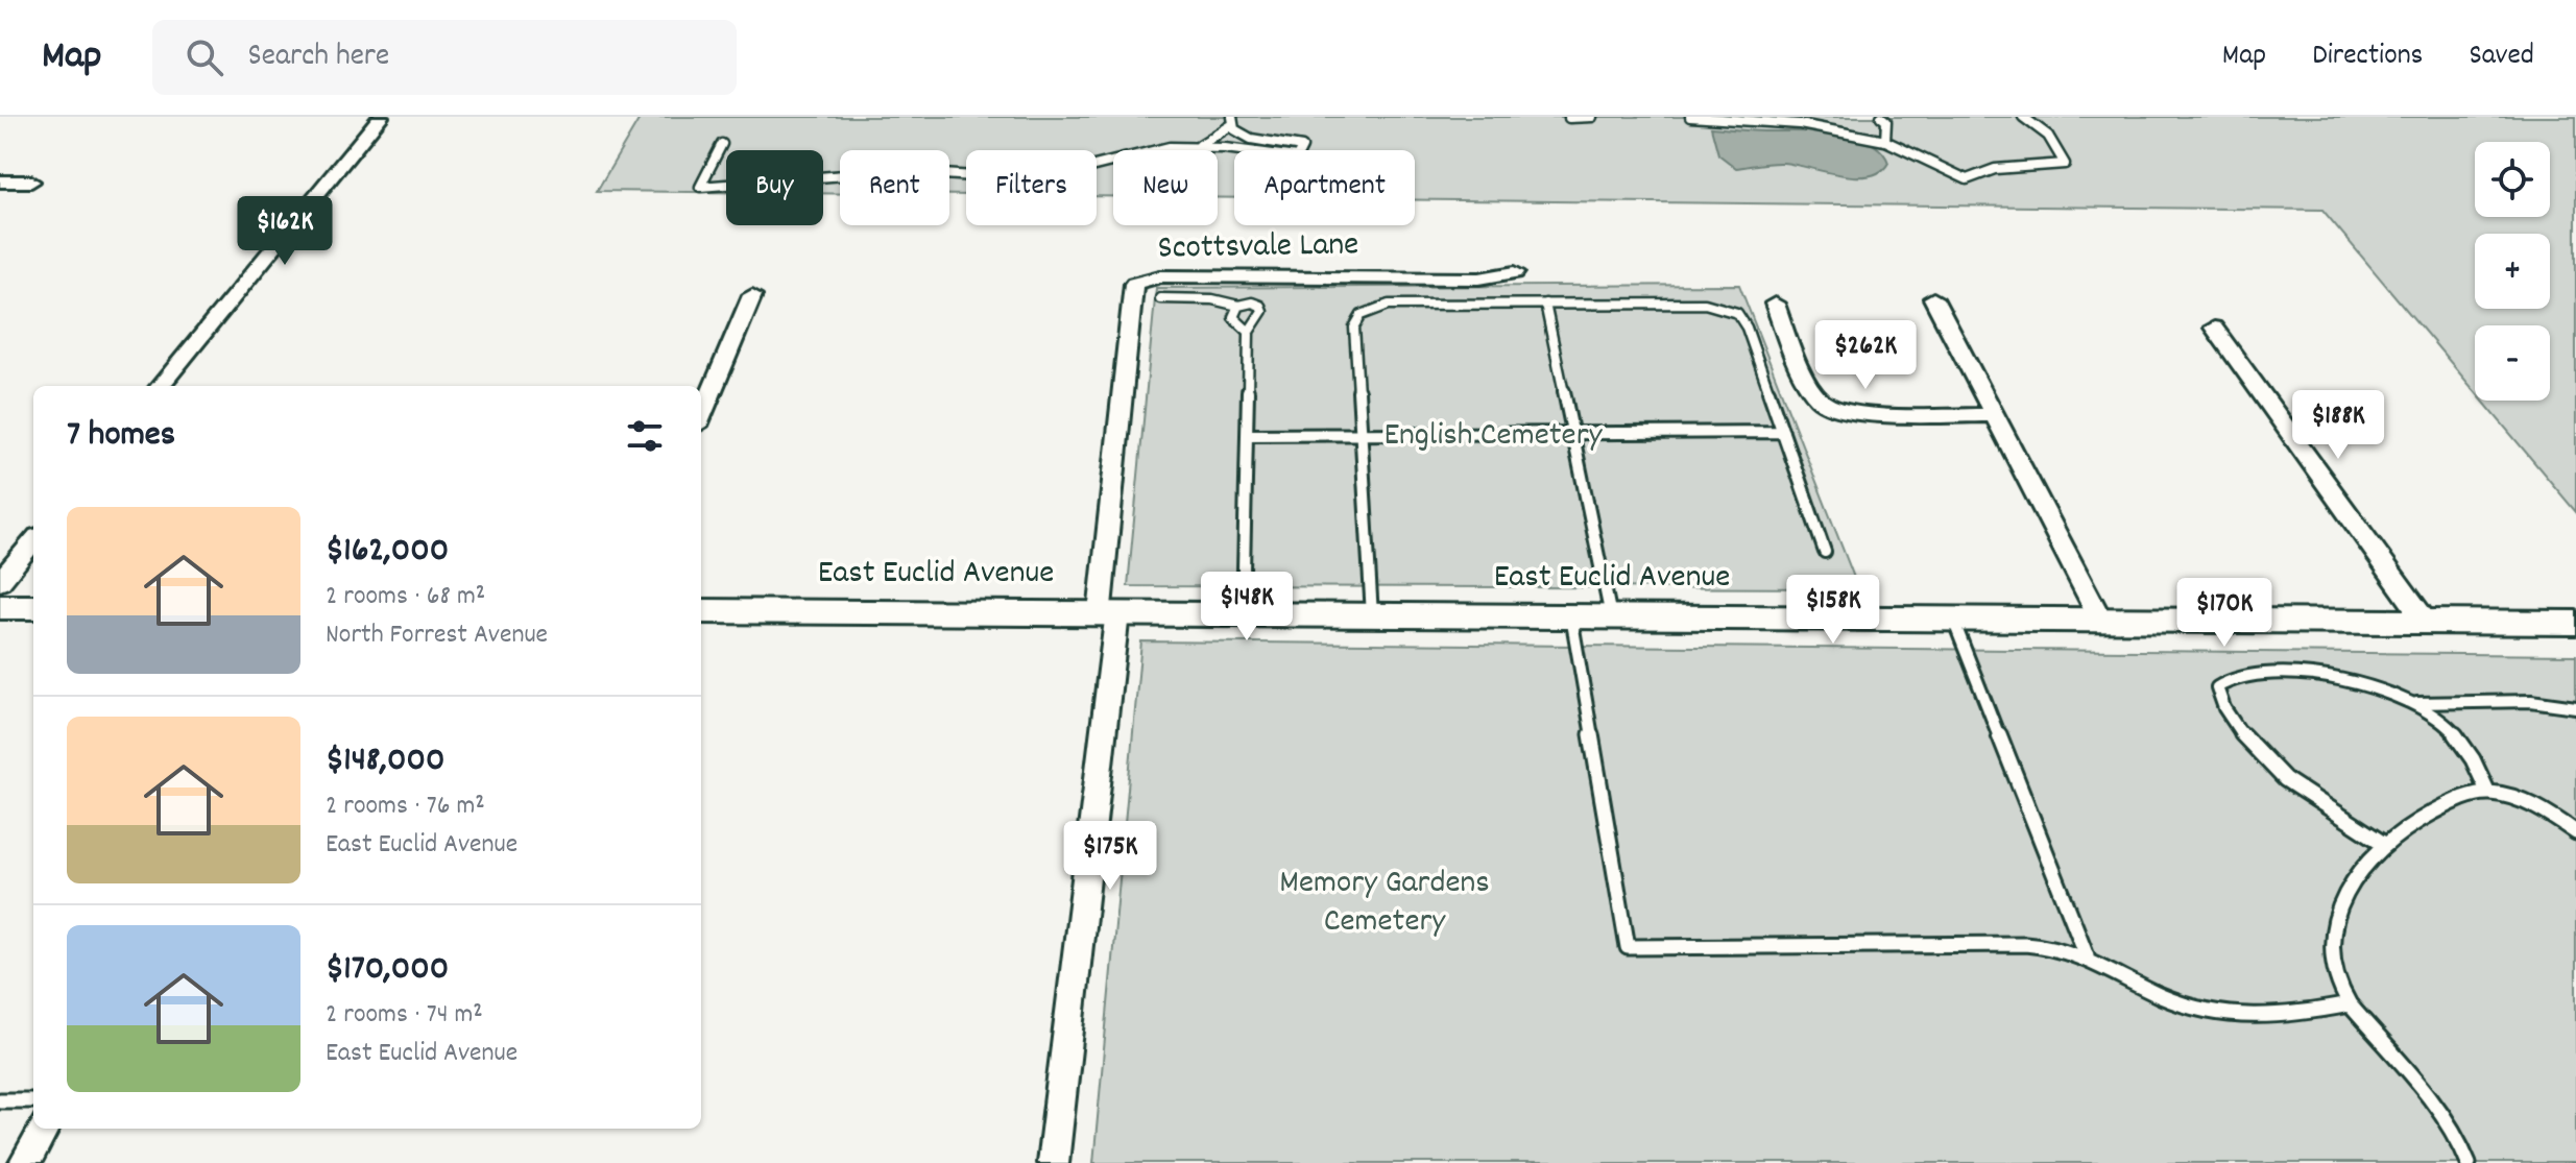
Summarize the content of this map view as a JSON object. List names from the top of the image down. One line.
{"streets":{"main road":["East Euclid Avenue"],"street":["Scottsvale Lane"]},"crossings":[["Scottsvale Lane","East Euclid Avenue"]],"parks":["English Cemetery","Memory Gardens Cemetery"],"page":{"header":"Map","search":"Search here","nav":["Map","Directions","Saved"],"map_buttons":["+","−"],"chip":["Buy","Rent","Filters","New","Apartment"],"price":["$162K","$262K","$188K","$148K","$158K","$170K","$175K"],"heading":"7 homes","list":[{"name":"$162,000","note":"2 rooms · 68 m² · North Forrest Avenue"},{"name":"$148,000","note":"2 rooms · 76 m² · East Euclid Avenue"},{"name":"$170,000","note":"2 rooms · 74 m² · East Euclid Avenue"}]}}
